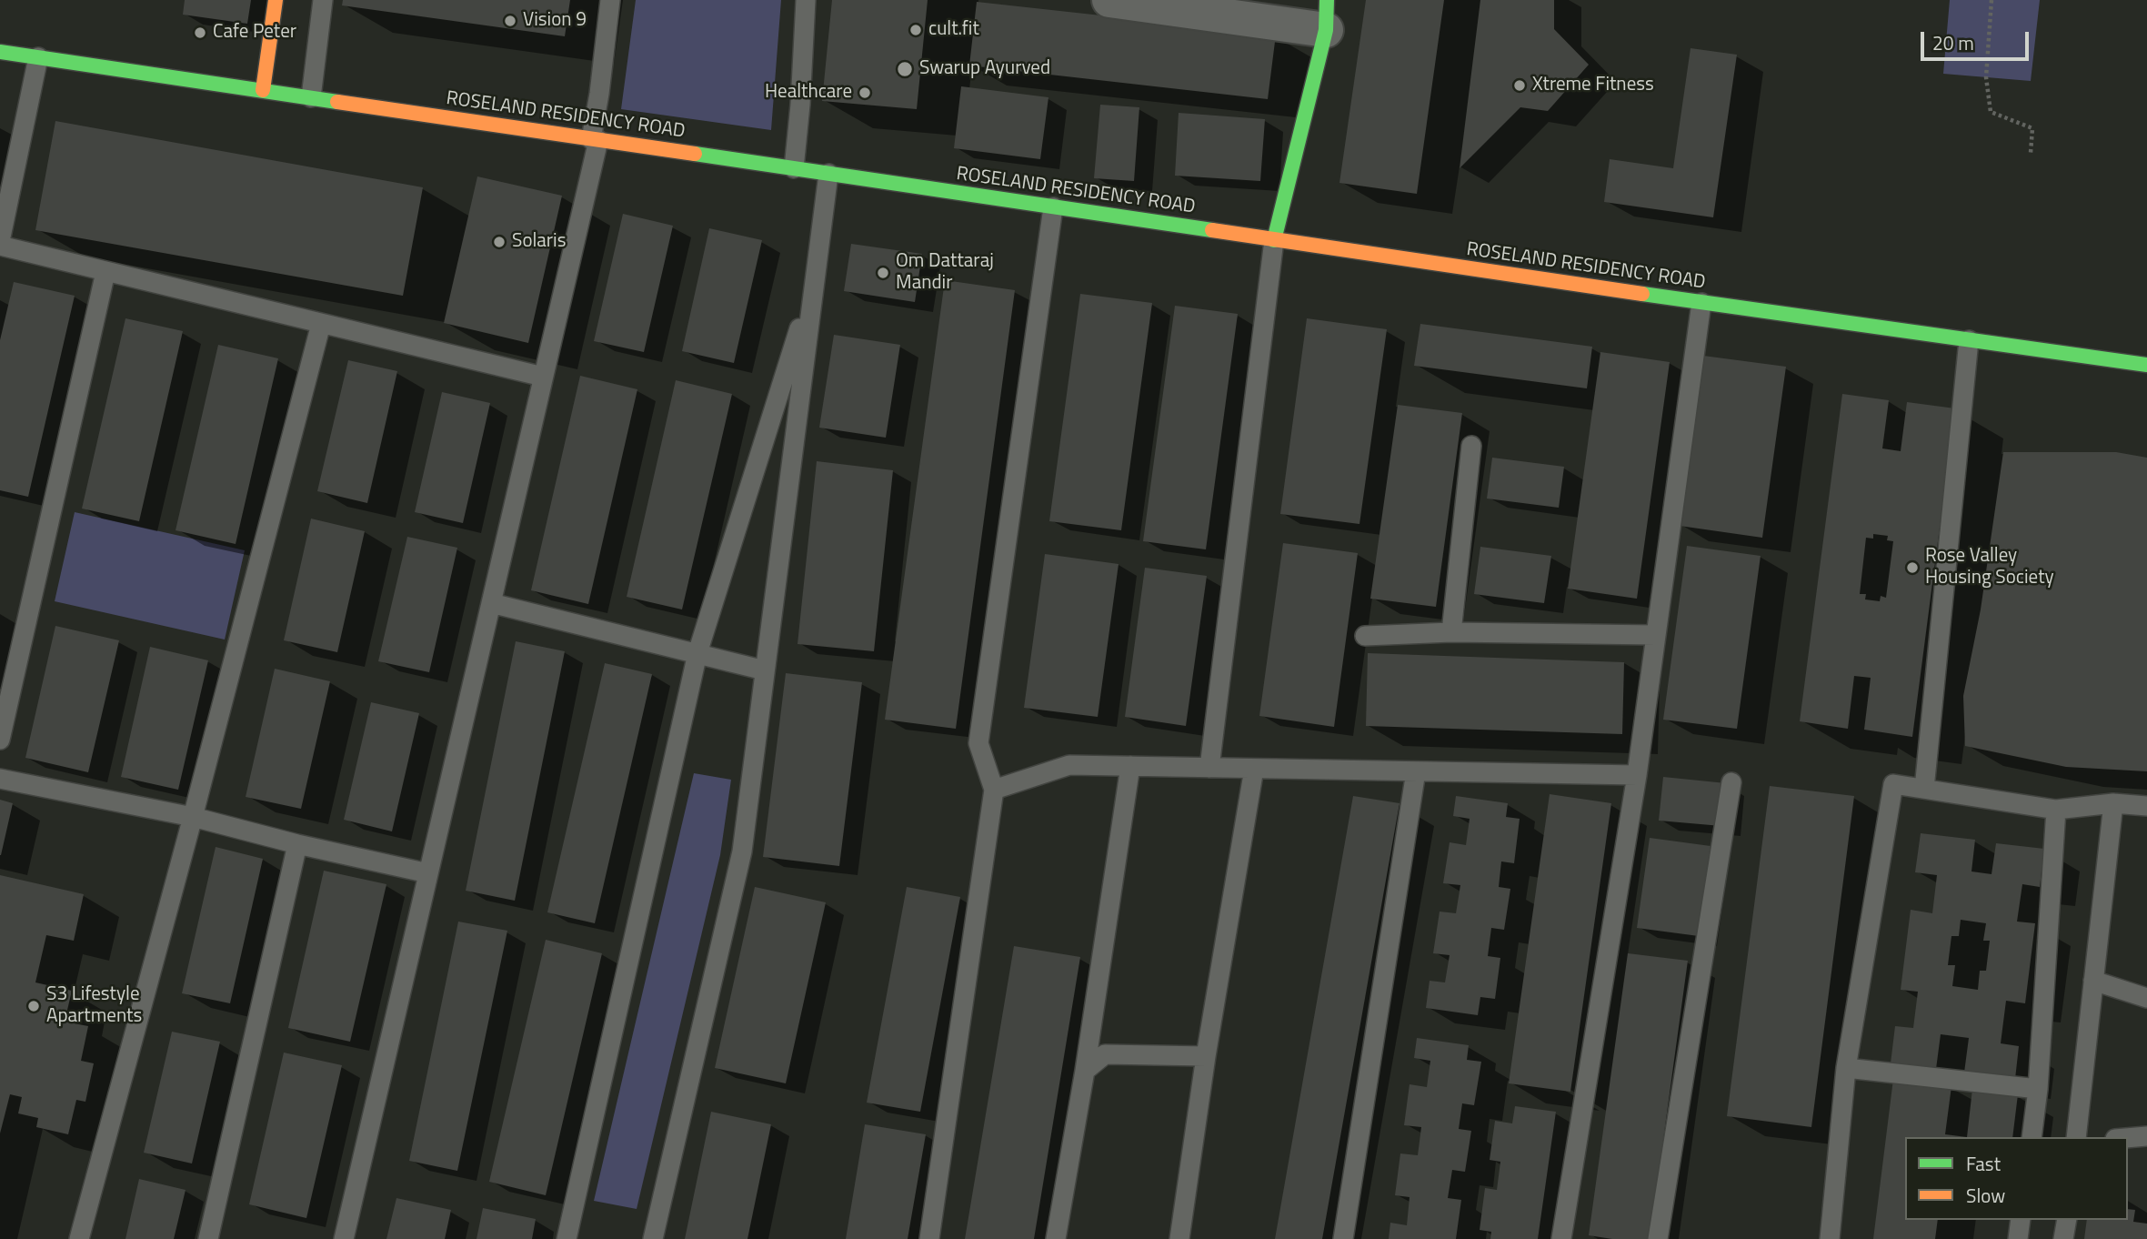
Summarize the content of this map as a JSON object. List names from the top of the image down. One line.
{"streets":{"street":["ROSELAND RESIDENCY ROAD"]},"places":["Vision 9","cult.fit","Cafe Peter","Swarup Ayurved","Xtreme Fitness","Healthcare","Solaris","Om Dattaraj Mandir","Rose Valley Housing Society","S3 Lifestyle Apartments"],"legend":["Fast","Slow"],"scale_bar":"20 m"}
